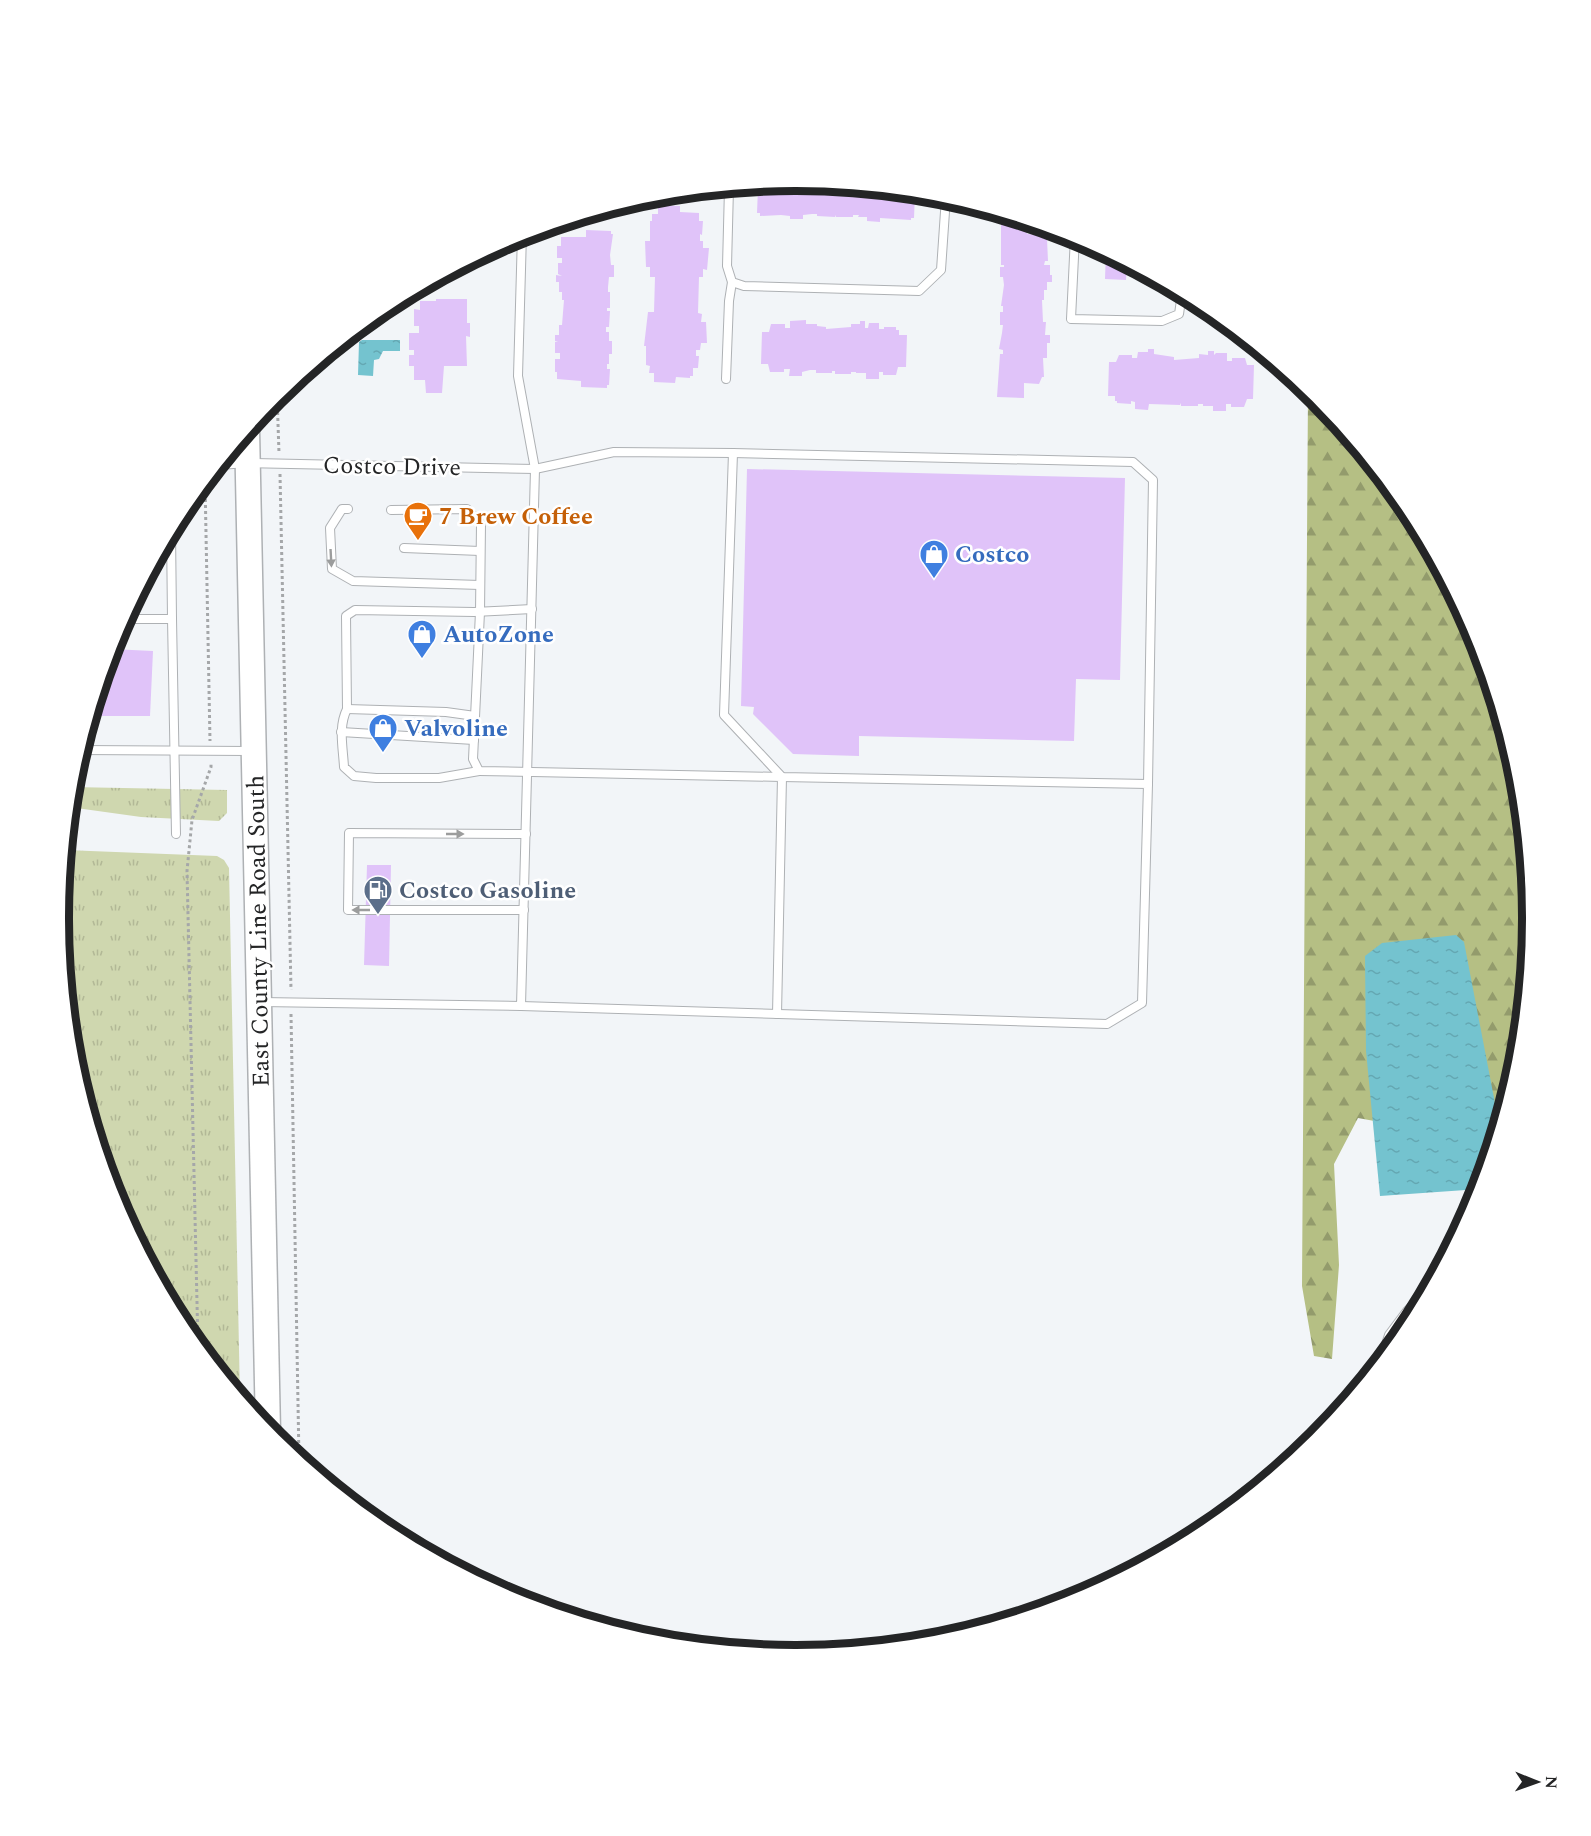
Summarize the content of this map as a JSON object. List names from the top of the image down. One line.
{"streets":{"main road":["East County Line Road South"],"lane":["Costco Drive"]},"crossings":[["Costco Drive","East County Line Road South"]],"places":{"cafe":["7 Brew Coffee"],"shop":["Costco","AutoZone","Valvoline"],"fuel station":["Costco Gasoline"]},"north":"right"}
